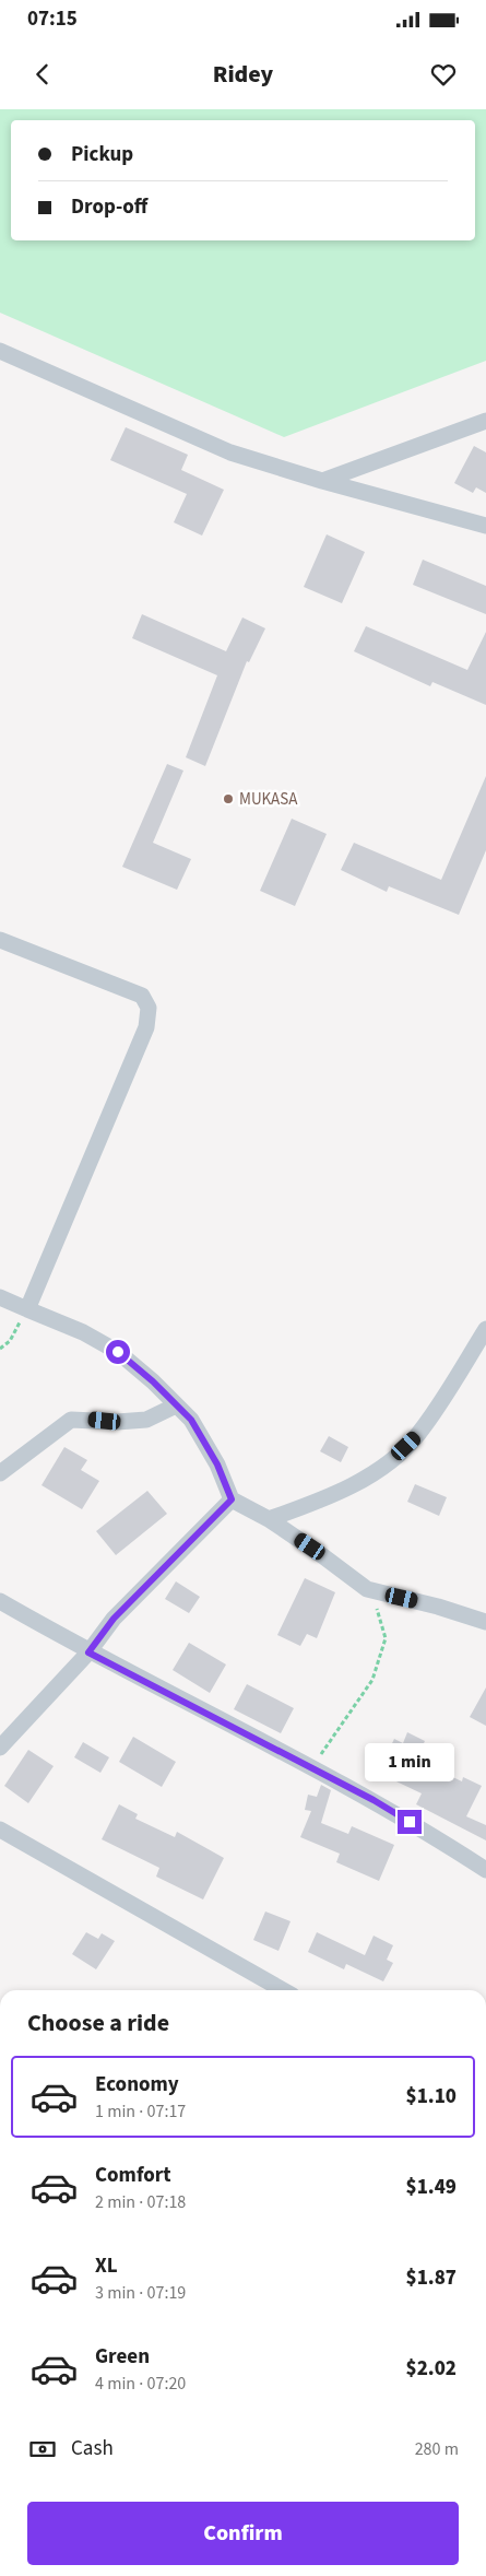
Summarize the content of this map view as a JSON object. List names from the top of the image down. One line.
{"places":["MUKASA"],"page":{"status":"07:15","header":"Ridey","banner":["Pickup","Drop-off"],"bubble":"1 min","heading":"Choose a ride","list":[{"name":"Economy","note":"1 min · 07:17","value":"$1.10"},{"name":"Comfort","note":"2 min · 07:18","value":"$1.49"},{"name":"XL","note":"3 min · 07:19","value":"$1.87"},{"name":"Green","note":"4 min · 07:20","value":"$2.02"}],"pay":["Cash","280 m"],"buttons":"Confirm"}}
